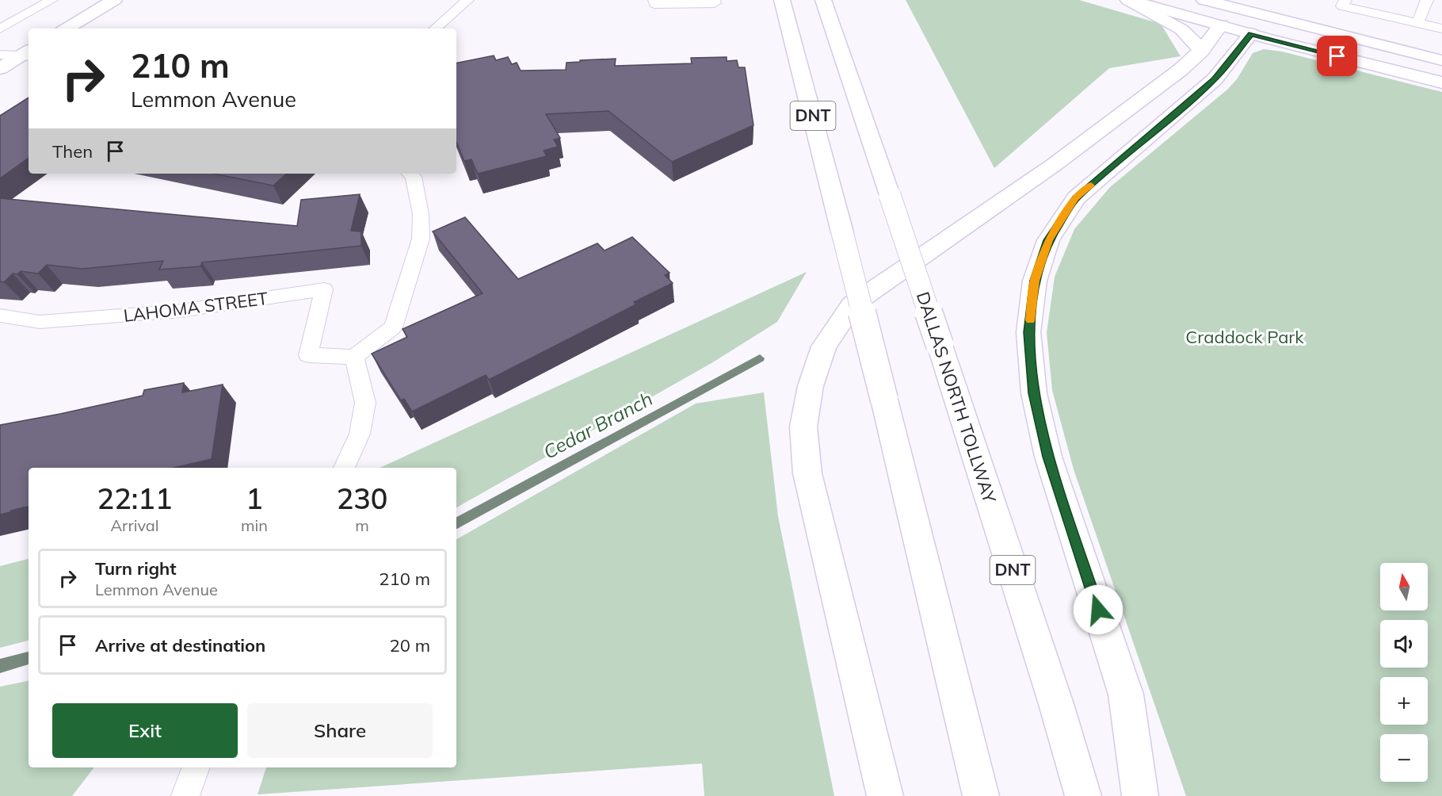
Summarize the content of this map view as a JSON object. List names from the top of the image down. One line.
{"streets":{"main road":["DNT","DALLAS NORTH TOLLWAY"],"lane":["LAHOMA STREET"]},"water":["Cedar Branch"],"parks":["Craddock Park"],"north":"top","page":{"turn":["210 m","Lemmon Avenue"],"then":"Then","eta":["22:11","Arrival","1","min","230","m"],"list":[{"name":"Turn right","note":"Lemmon Avenue","value":"210 m"},{"name":"Arrive at destination","value":"20 m"}],"map_buttons":["+","−"],"buttons":["Exit","Share"]}}
